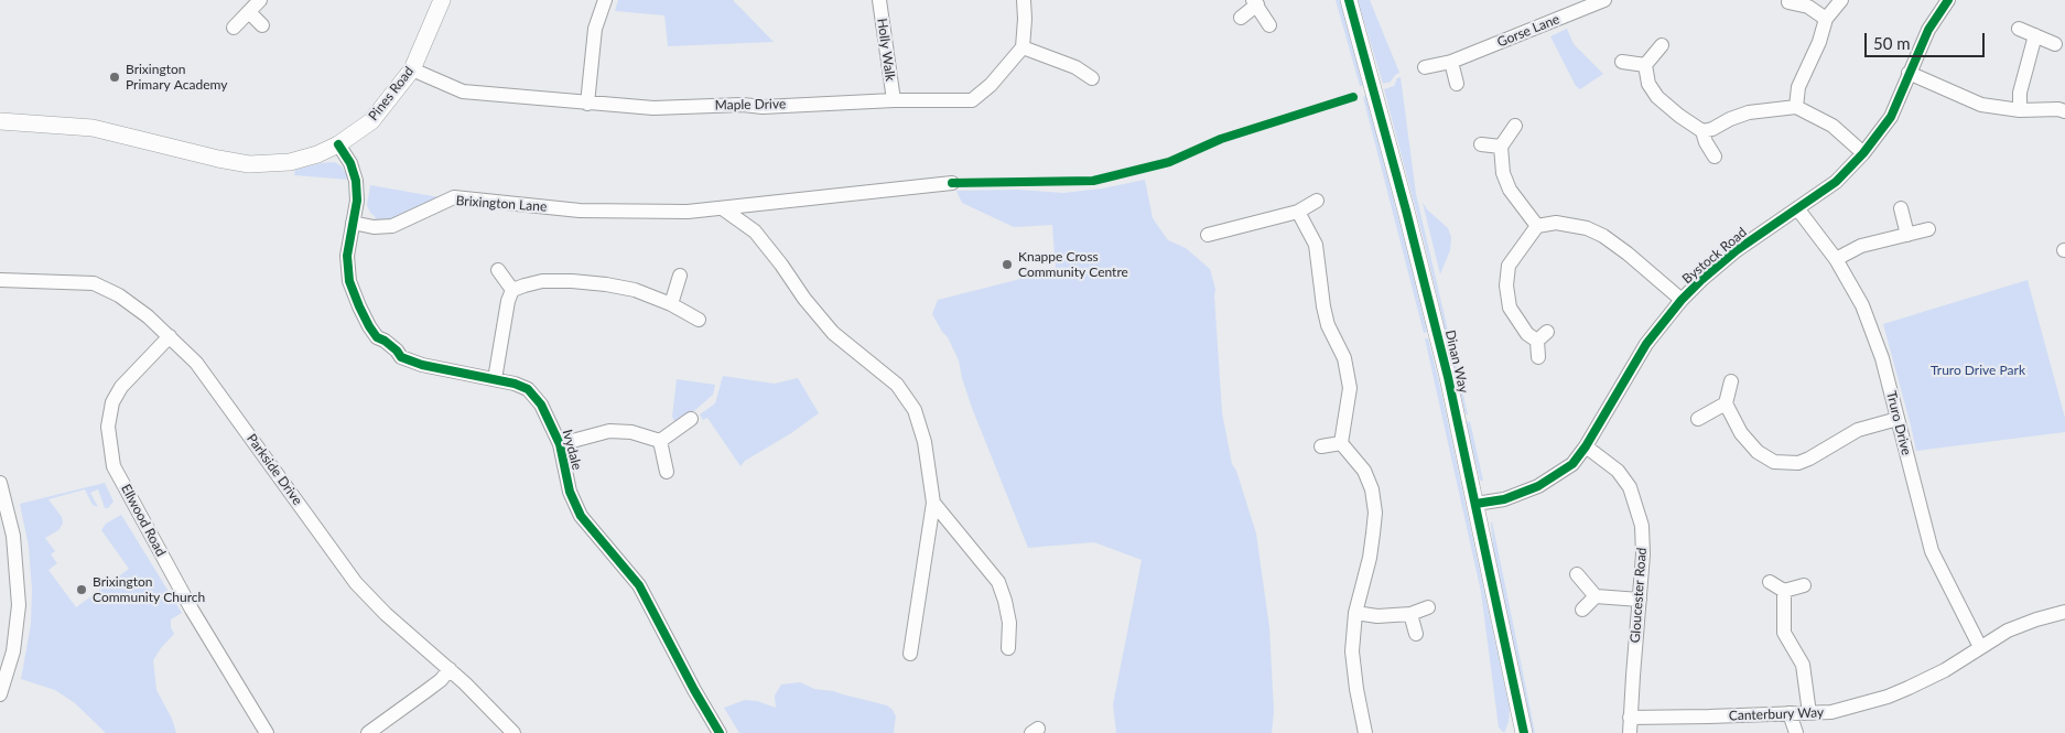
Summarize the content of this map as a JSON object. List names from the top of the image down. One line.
{"streets":{"street":["Gorse Lane","Holly Walk","Pines Road","Maple Drive","Brixington Lane","Bystock Road","Dinan Way","Truro Drive","Ivydale","Parkside Drive","Ellwood Road","Gloucester Road","Canterbury Way"]},"crossings":[["Holly Walk","Maple Drive"],["Pines Road","Maple Drive"],["Brixington Lane","Ivydale"],["Bystock Road","Dinan Way"],["Bystock Road","Truro Drive"],["Bystock Road","Gloucester Road"],["Truro Drive","Canterbury Way"],["Parkside Drive","Ellwood Road"],["Gloucester Road","Canterbury Way"]],"parks":["Truro Drive Park"],"places":["Brixington Primary Academy","Knappe Cross Community Centre","Brixington Community Church"],"scale_bar":"50 m"}
